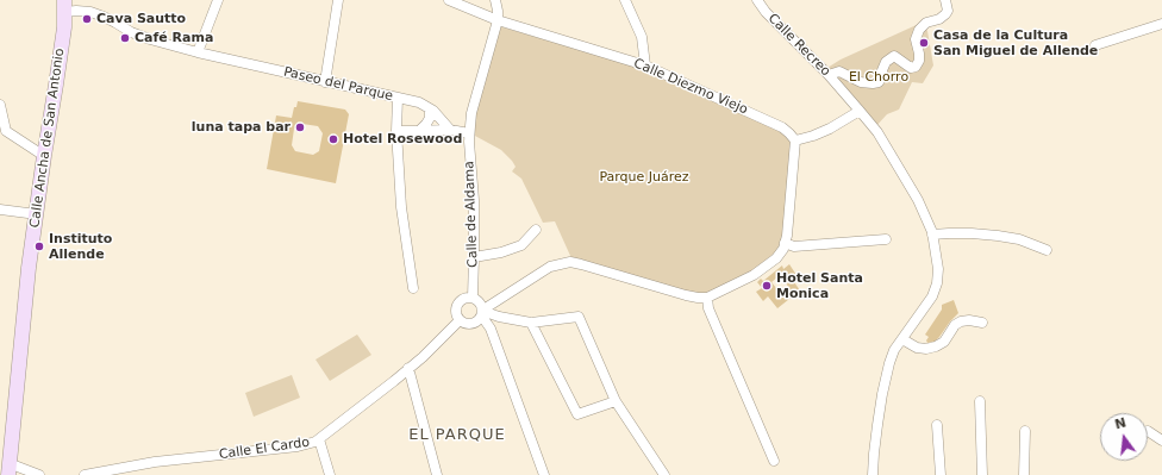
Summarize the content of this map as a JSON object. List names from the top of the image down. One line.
{"streets":{"main road":["Calle Ancha de San Antonio"],"street":["Calle Recreo","Paseo del Parque","Calle Diezmo Viejo","Calle de Aldama","Calle El Cardo"]},"crossings":[["Paseo del Parque","Calle Ancha de San Antonio"],["Calle Diezmo Viejo","Calle de Aldama"],["Calle de Aldama","Calle El Cardo"]],"districts":["EL PARQUE"],"parks":["El Chorro","Parque Juárez"],"places":["Cava Sautto","Café Rama","Casa de la Cultura San Miguel de Allende","luna tapa bar","Hotel Rosewood","Instituto Allende","Hotel Santa Monica"],"north":"top"}
